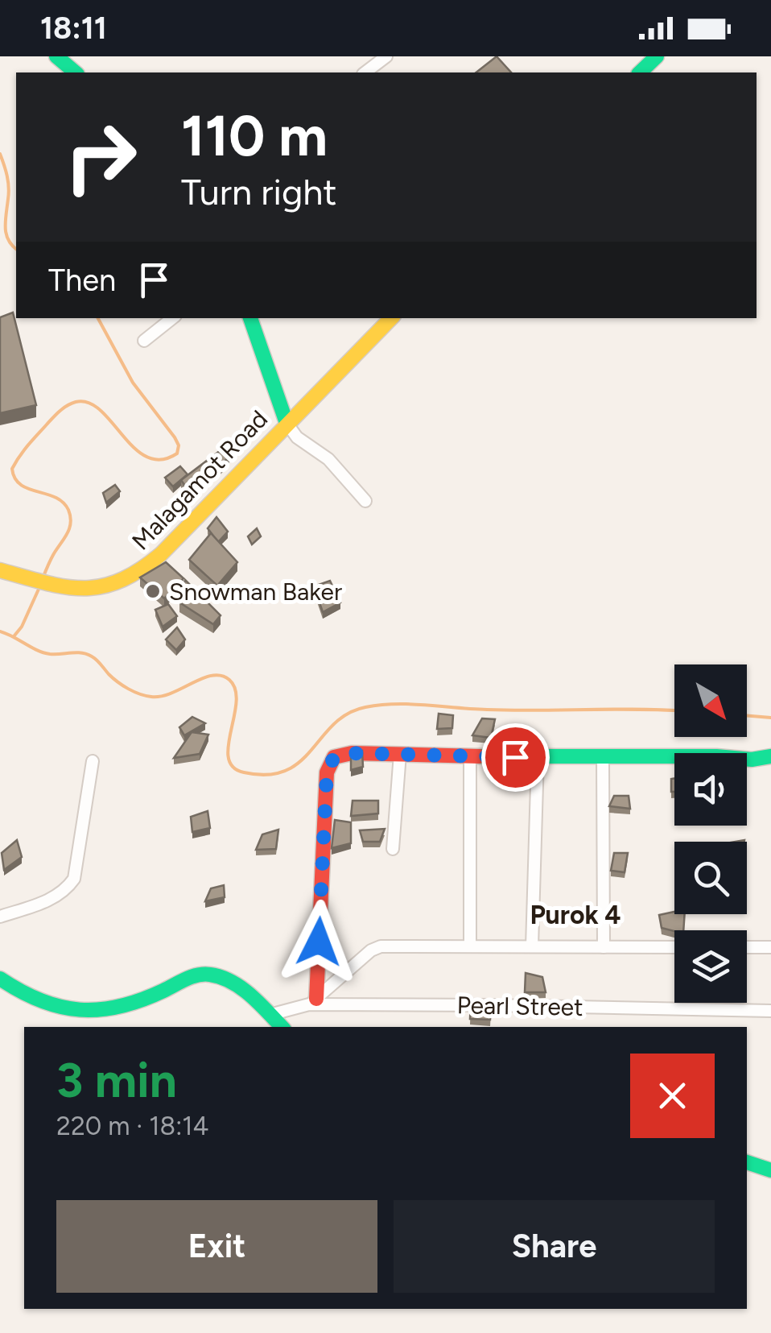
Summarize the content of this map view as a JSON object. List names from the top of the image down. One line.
{"streets":{"street":["Malagamot Road","Pearl Street"]},"districts":["Purok 4"],"places":["Snowman Baker"],"north":"bottom right","page":{"status":"18:11","turn":["110 m","Turn right"],"then":"Then","heading":["3 min","220 m · 18:14"],"buttons":["Exit","Share"]}}
